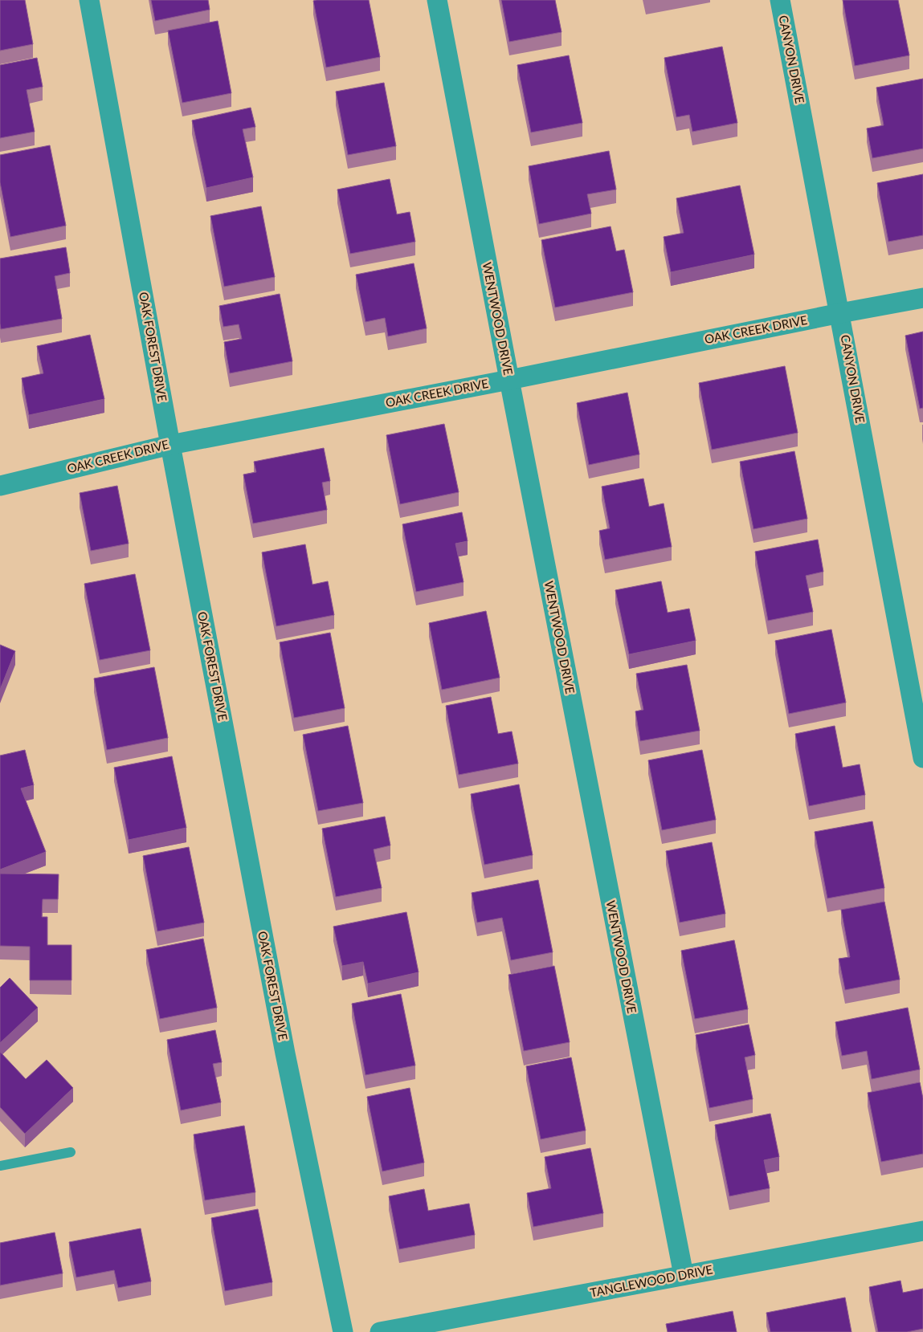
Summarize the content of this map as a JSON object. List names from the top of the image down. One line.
{"streets":{"street":["CANYON DRIVE","WENTWOOD DRIVE","OAK CREEK DRIVE","OAK FOREST DRIVE","TANGLEWOOD DRIVE"]},"crossings":[["CANYON DRIVE","OAK CREEK DRIVE"],["WENTWOOD DRIVE","OAK CREEK DRIVE"],["WENTWOOD DRIVE","TANGLEWOOD DRIVE"],["OAK CREEK DRIVE","OAK FOREST DRIVE"]]}
